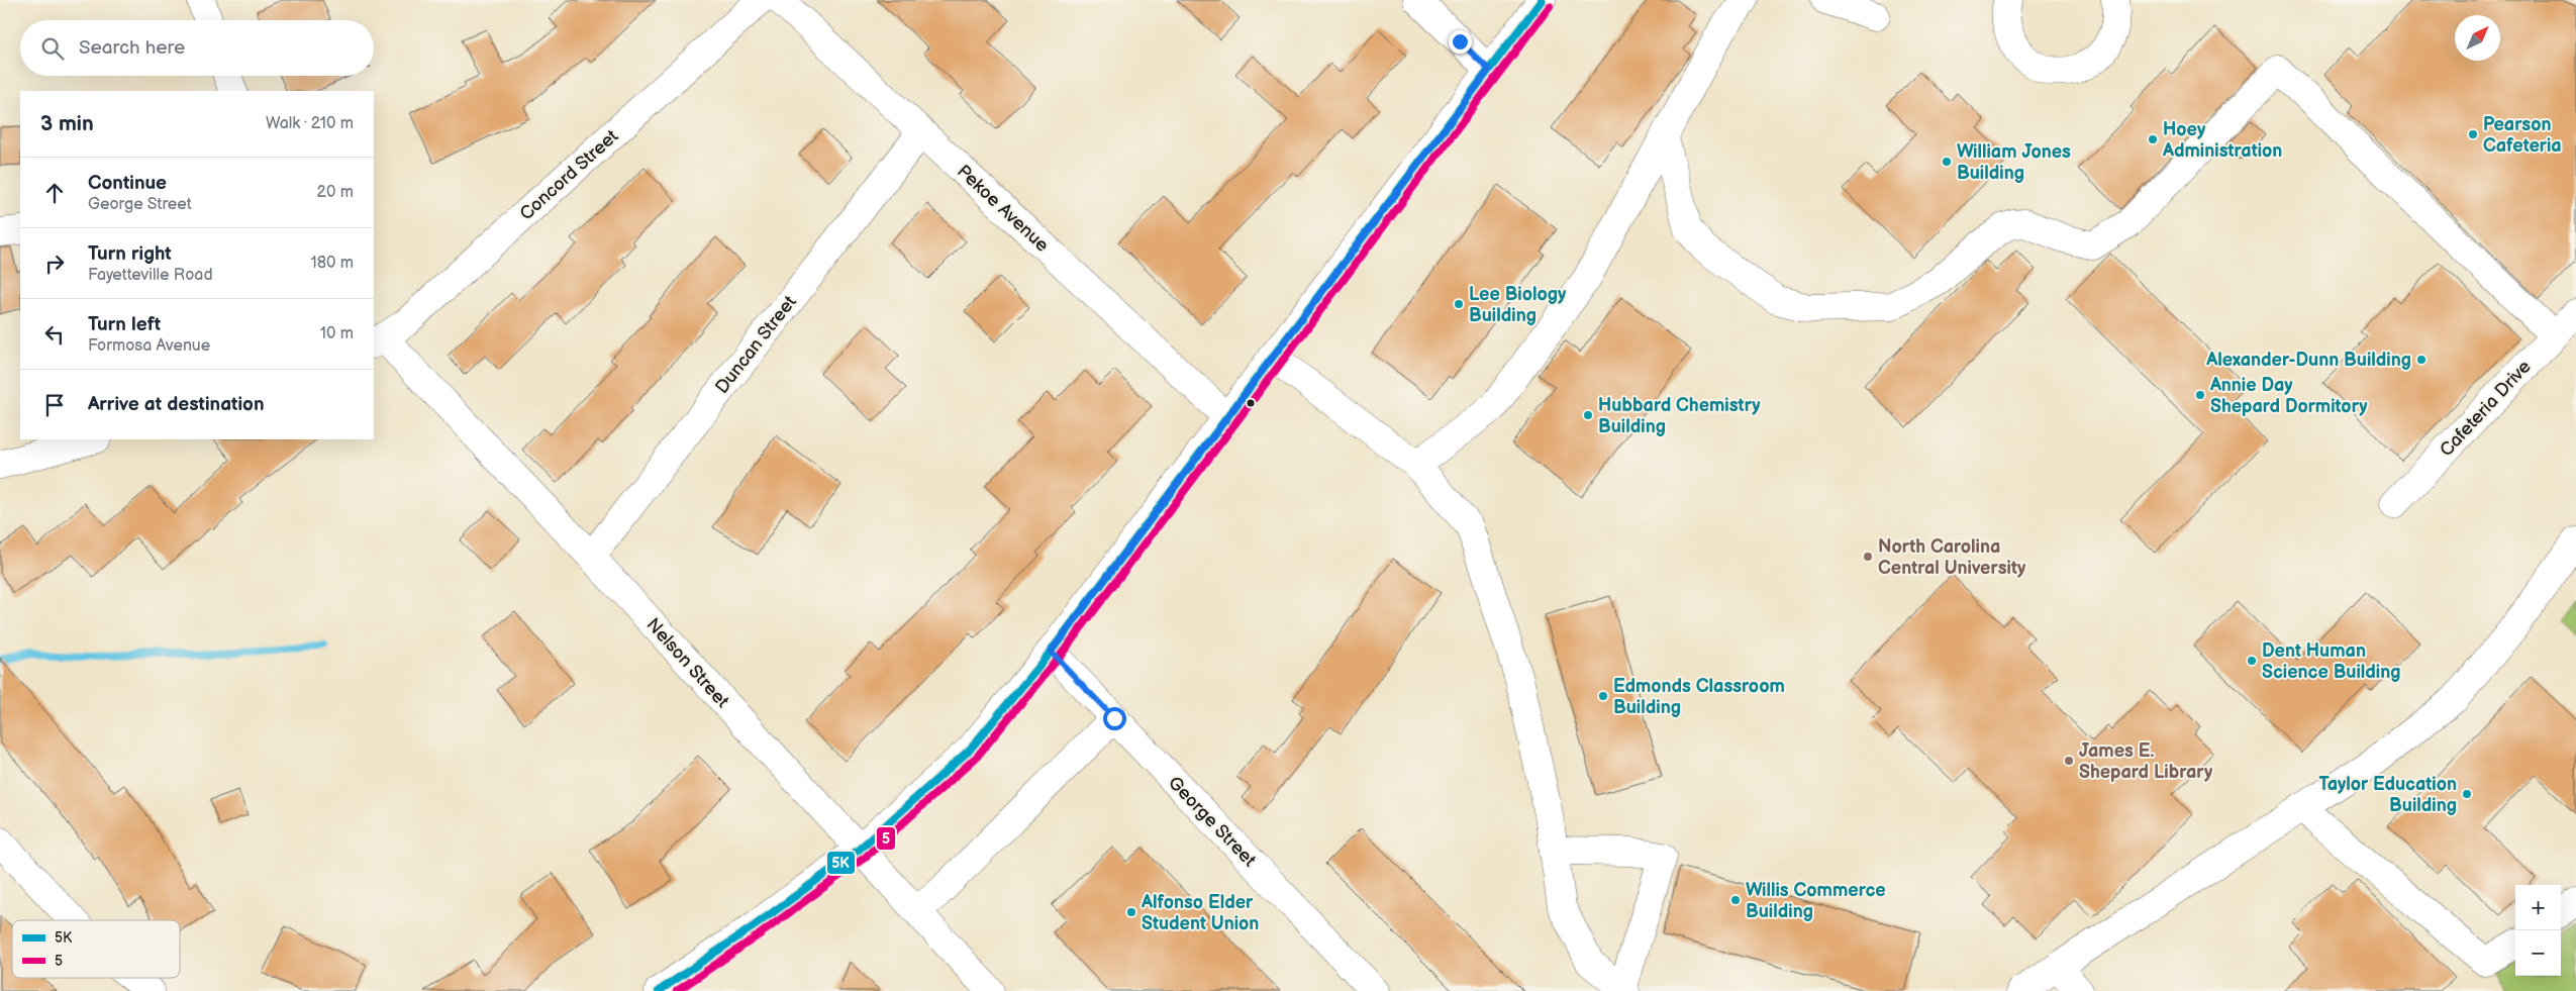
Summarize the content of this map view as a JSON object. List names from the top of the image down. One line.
{"streets":{"street":["Concord Street","Pekoe Avenue","Duncan Street","Cafeteria Drive","Nelson Street","George Street"]},"crossings":[["Concord Street","Nelson Street"],["Pekoe Avenue","Duncan Street"],["Duncan Street","Nelson Street"]],"places":["Pearson Cafeteria","Hoey Administration","William Jones Building","Lee Biology Building","Alexander-Dunn Building","Annie Day Shepard Dormitory","Hubbard Chemistry Building","North Carolina Central University","Dent Human Science Building","Edmonds Classroom Building","James E. Shepard Library","Taylor Education Building","Willis Commerce Building","Alfonso Elder Student Union"],"lines":["transit line 5K","transit line 5"],"legend":["5K","5"],"north":"top right","page":{"search":"Search here","heading":["3 min","Walk · 210 m"],"list":[["Continue","George Street","20 m"],["Turn right","Fayetteville Road","180 m"],["Turn left","Formosa Avenue","10 m"],"Arrive at destination"],"map_buttons":["+","−"]}}
